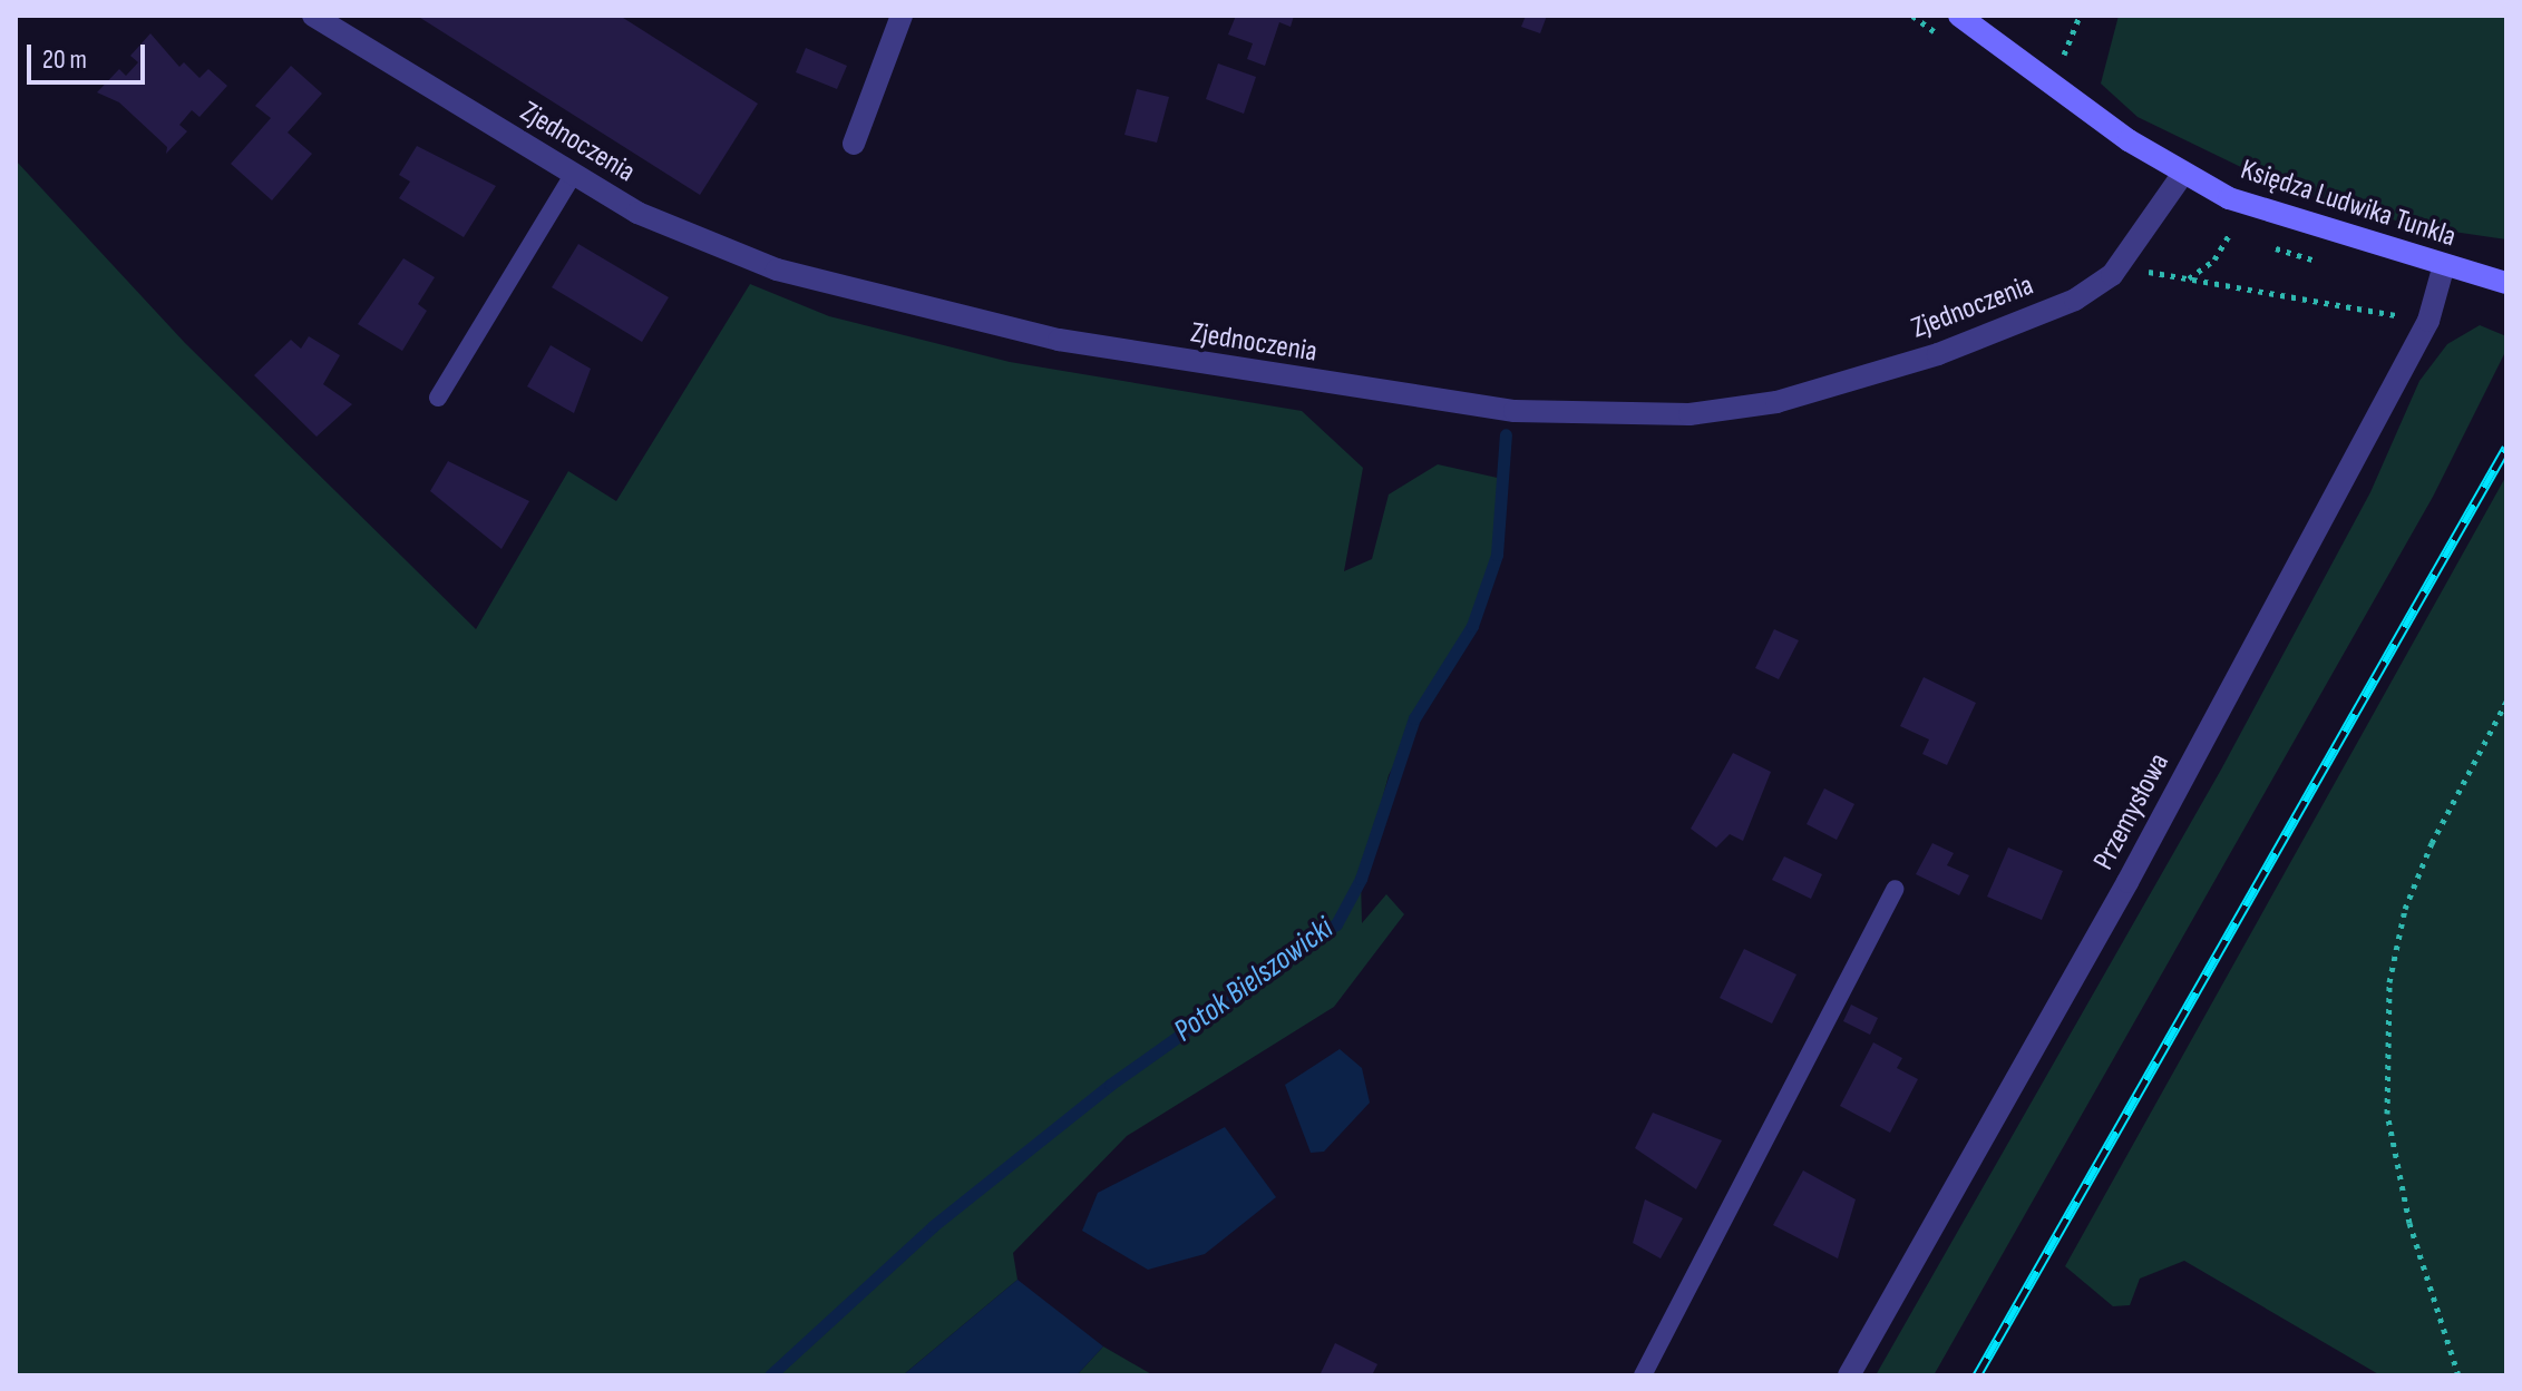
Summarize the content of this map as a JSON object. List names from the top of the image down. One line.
{"streets":{"street":["Zjednoczenia","Księdza Ludwika Tunkla","Przemysłowa"]},"crossings":[["Zjednoczenia","Księdza Ludwika Tunkla"],["Księdza Ludwika Tunkla","Przemysłowa"]],"water":["Potok Bielszowicki"],"scale_bar":"20 m"}
